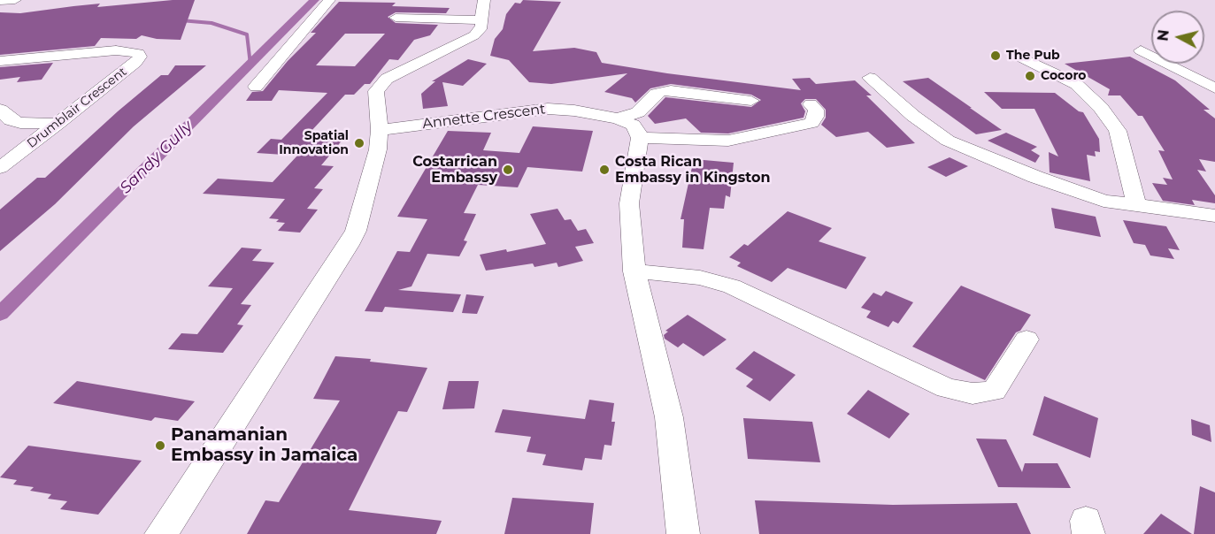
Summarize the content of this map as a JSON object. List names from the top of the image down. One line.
{"streets":{"street":["Drumblair Crescent","Annette Crescent"]},"water":["Sandy Gully"],"places":["The Pub","Cocoro","Spatial Innovation","Costarrican Embassy","Costa Rican Embassy in Kingston","Panamanian Embassy in Jamaica"],"north":"left"}
